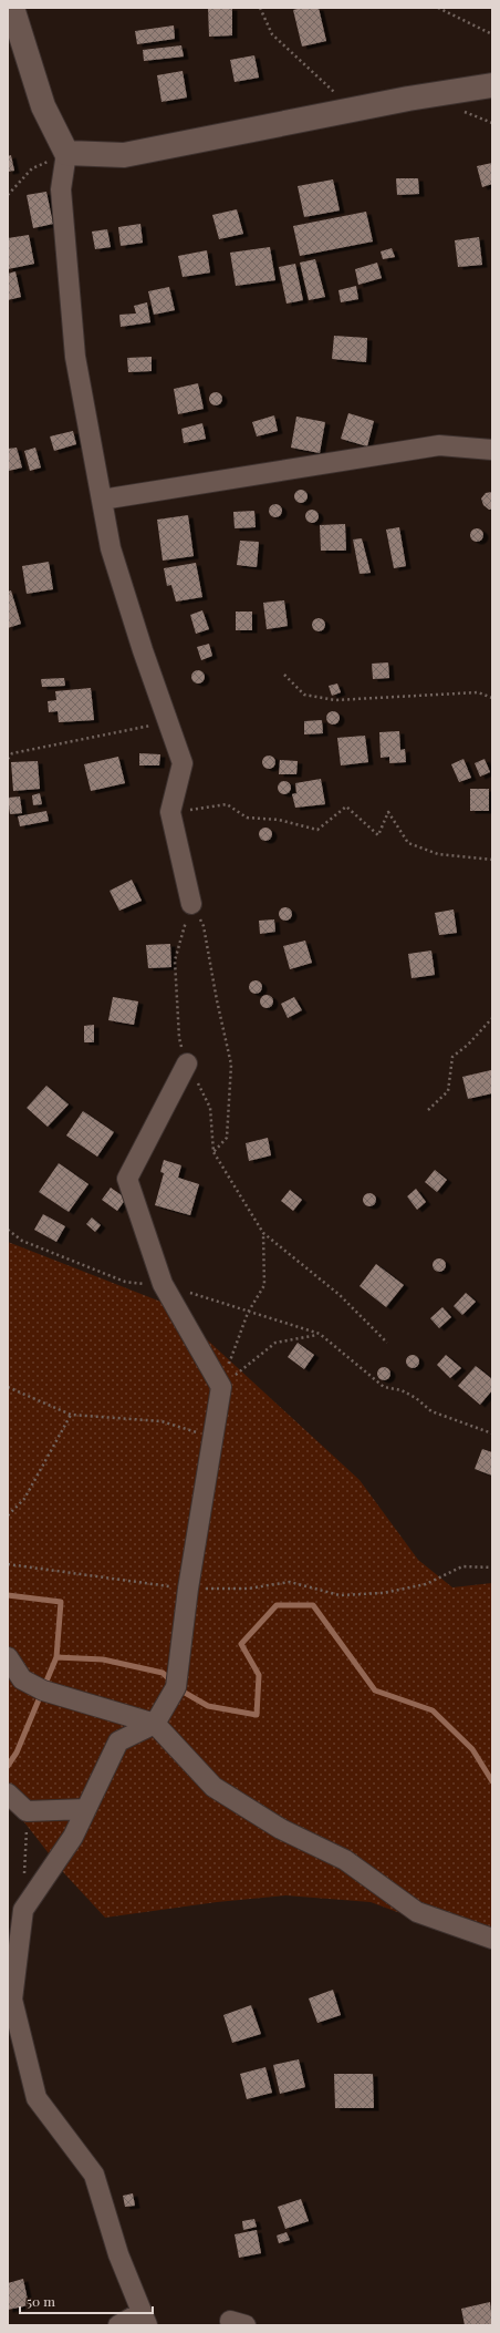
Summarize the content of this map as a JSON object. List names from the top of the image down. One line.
{"scale_bar":"50 m"}
